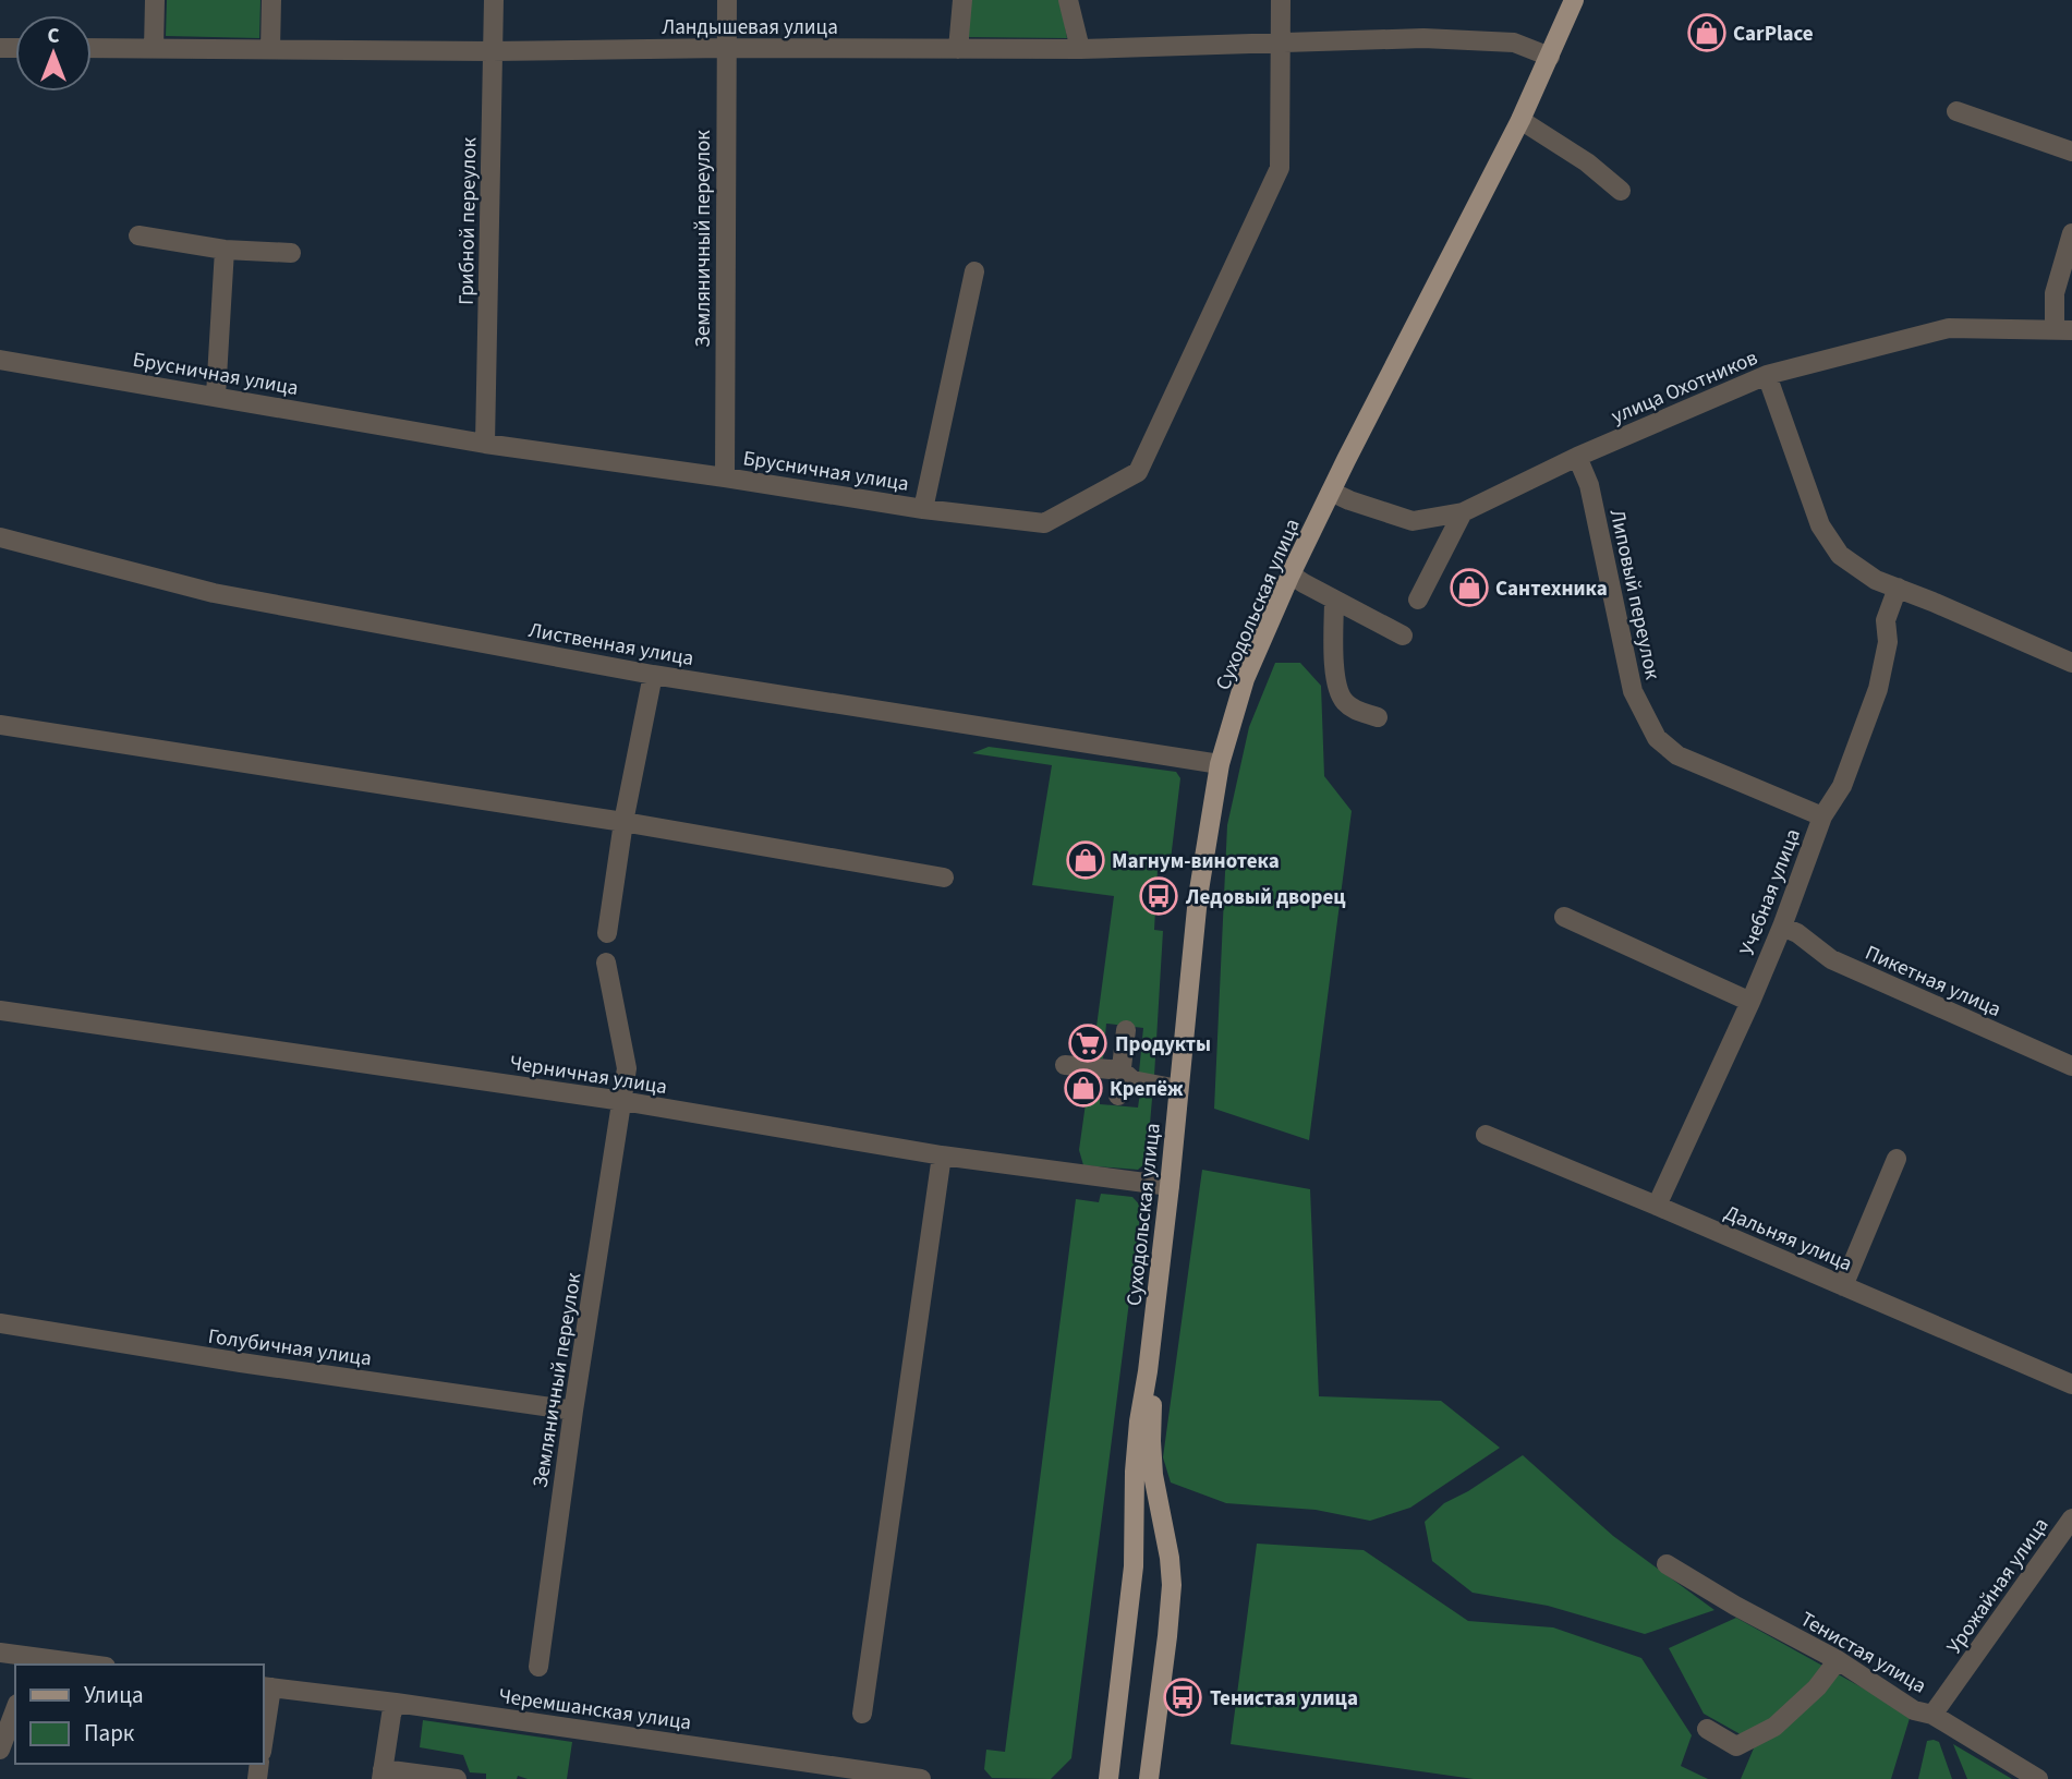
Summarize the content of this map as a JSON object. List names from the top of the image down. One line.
{"streets":{"main road":["Суходольская улица"],"street":["Ландышевая улица","Грибной переулок","Земляничный переулок","Брусничная улица","улица Охотников","Липовый переулок","Лиственная улица","Учебная улица","Пикетная улица","Черничная улица","Дальняя улица","Голубичная улица","Урожайная улица","Тенистая улица","Черемшанская улица"]},"crossings":[["Ландышевая улица","Грибной переулок"],["Ландышевая улица","Земляничный переулок"],["Ландышевая улица","Брусничная улица"],["Ландышевая улица","Суходольская улица"],["Грибной переулок","Брусничная улица"],["Земляничный переулок","Брусничная улица"],["Земляничный переулок","Черничная улица"],["Земляничный переулок","Голубичная улица"],["улица Охотников","Липовый переулок"],["улица Охотников","Суходольская улица"],["Липовый переулок","Учебная улица"],["Суходольская улица","Лиственная улица"],["Суходольская улица","Черничная улица"],["Учебная улица","Пикетная улица"],["Учебная улица","Дальняя улица"],["Урожайная улица","Тенистая улица"]],"places":{"shop":["CarPlace","Сантехника","Магнум-винотека","Крепёж"],"bus stop":["Ледовый дворец","Тенистая улица"],"supermarket":["Продукты"]},"legend":["Улица","Парк"],"north":"top"}
